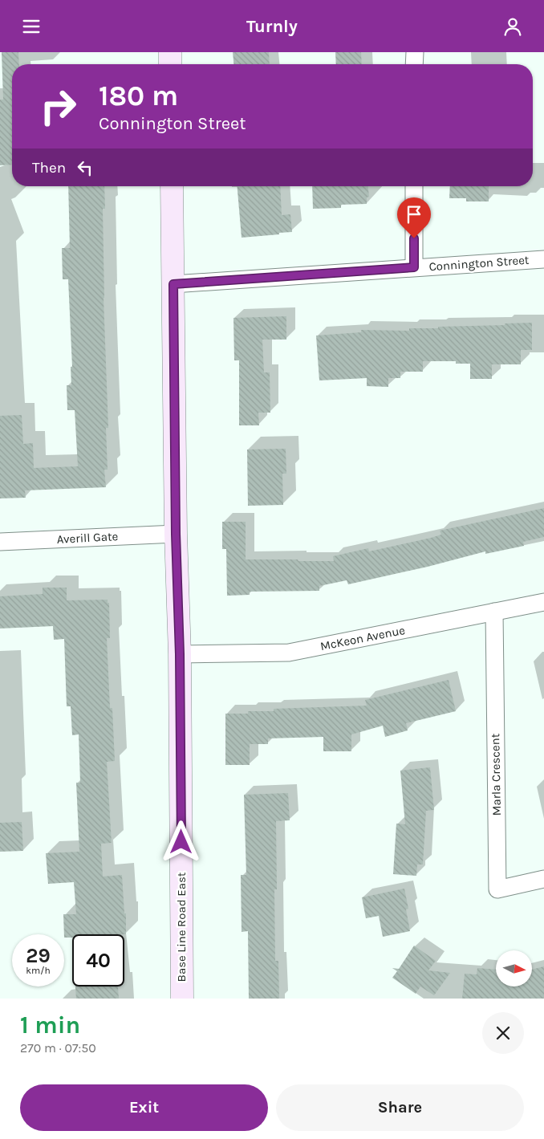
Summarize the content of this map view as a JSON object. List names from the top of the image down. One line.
{"streets":{"street":["Connington Street","Averill Gate","McKeon Avenue","Marla Crescent","Base Line Road East"]},"crossings":[["Connington Street","Base Line Road East"],["Averill Gate","Base Line Road East"],["McKeon Avenue","Marla Crescent"],["McKeon Avenue","Base Line Road East"]],"north":"right","page":{"header":"Turnly","turn":["180 m","Connington Street"],"then":"Then","speed":"29 km/h","limit":"40","heading":["1 min","270 m · 07:50"],"buttons":["Exit","Share"]}}
